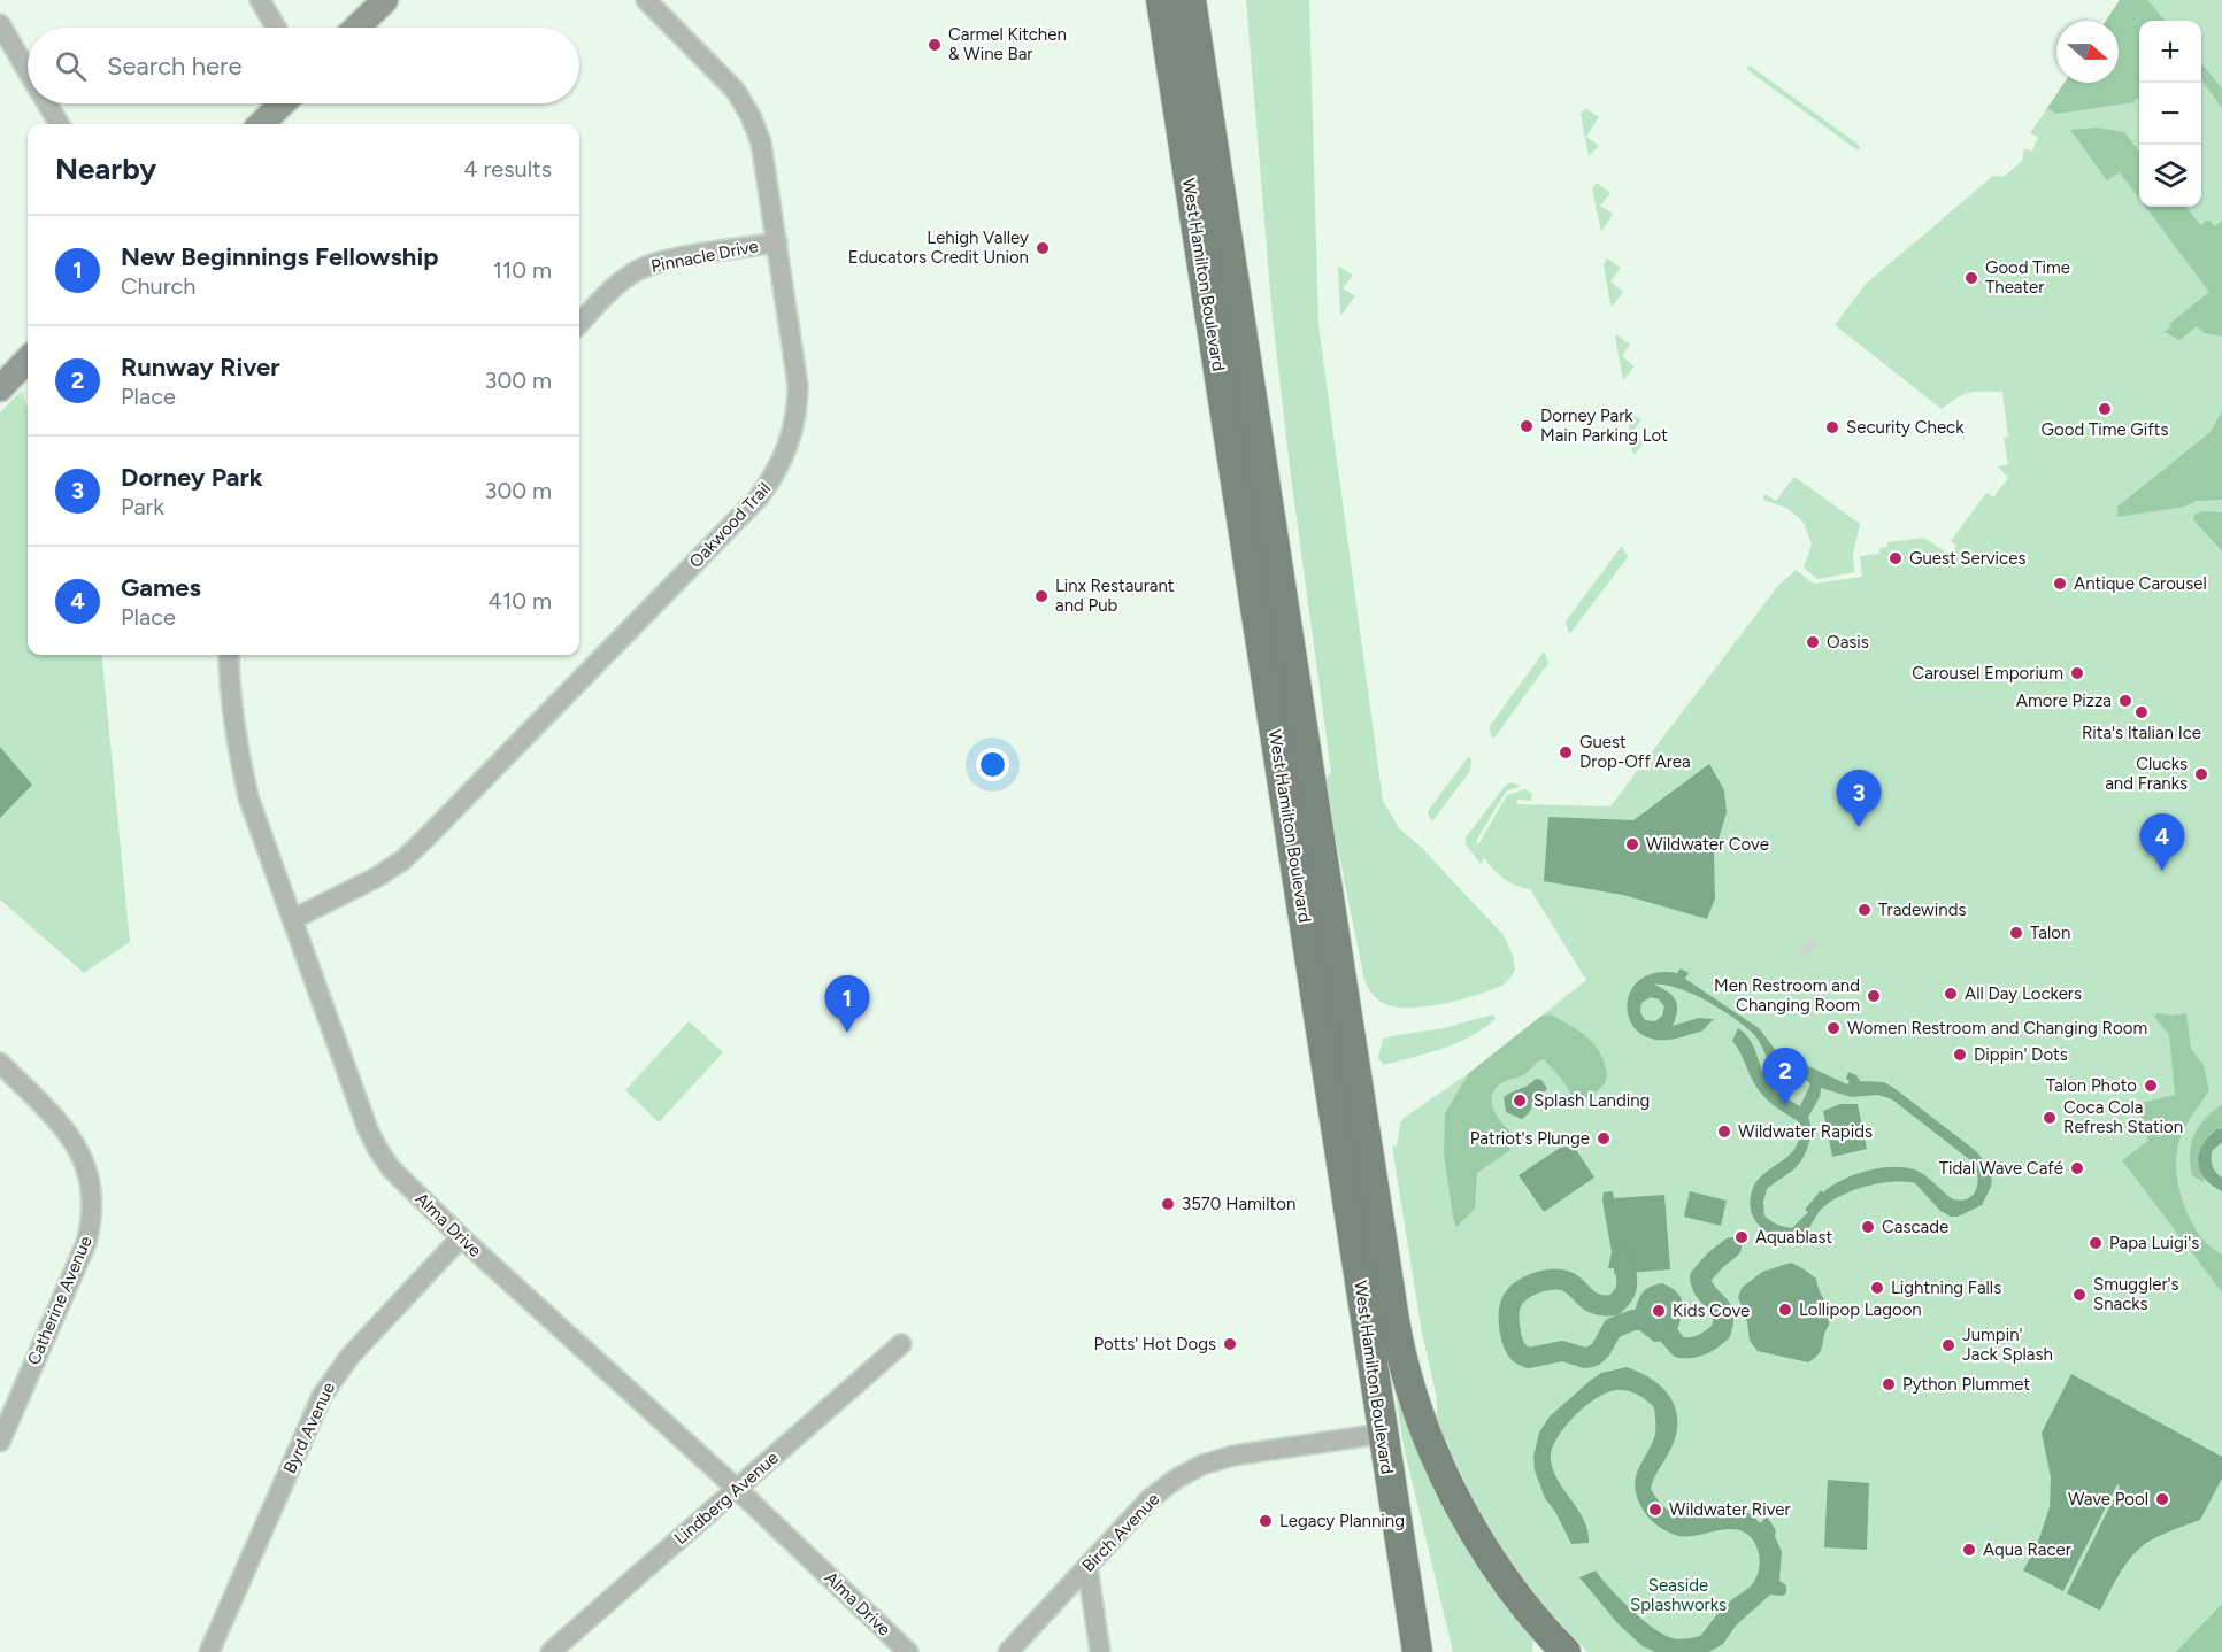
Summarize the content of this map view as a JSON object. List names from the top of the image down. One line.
{"streets":{"main road":["West Hamilton Boulevard"],"street":["Pinnacle Drive","Oakwood Trail","Alma Drive","Catherine Avenue","Byrd Avenue","Lindberg Avenue","Birch Avenue"]},"crossings":[["Pinnacle Drive","Oakwood Trail"],["West Hamilton Boulevard","Birch Avenue"],["Oakwood Trail","Alma Drive"],["Alma Drive","Byrd Avenue"],["Alma Drive","Lindberg Avenue"]],"parks":["Seaside Splashworks"],"places":["Carmel Kitchen & Wine Bar","Lehigh Valley Educators Credit Union","Good Time Theater","Good Time Gifts","Dorney Park Main Parking Lot","Security Check","Guest Services","Antique Carousel","Linx Restaurant and Pub","Oasis","Carousel Emporium","Amore Pizza","Rita's Italian Ice","Guest Drop-Off Area","Clucks and Franks","Wildwater Cove","Tradewinds","Talon","All Day Lockers","Men Restroom and Changing Room","Women Restroom and Changing Room","Dippin' Dots","Talon Photo","Splash Landing","Coca Cola Refresh Station","Wildwater Rapids","Patriot's Plunge","Tidal Wave Café","3570 Hamilton","Cascade","Aquablast","Papa Luigi's","Lightning Falls","Smuggler's Snacks","Lollipop Lagoon","Kids Cove","Potts' Hot Dogs","Jumpin' Jack Splash","Python Plummet","Wave Pool","Wildwater River","Legacy Planning","Aqua Racer"],"north":"right","page":{"map_buttons":["+","−"],"search":"Search here","heading":["Nearby","4 results"],"list":[{"mark":"1","name":"New Beginnings Fellowship","note":"Church","value":"110 m"},{"mark":"2","name":"Runway River","note":"Place","value":"300 m"},{"mark":"3","name":"Dorney Park","note":"Park","value":"300 m"},{"mark":"4","name":"Games","note":"Place","value":"410 m"}],"pins":["3","4","1","2"]}}
